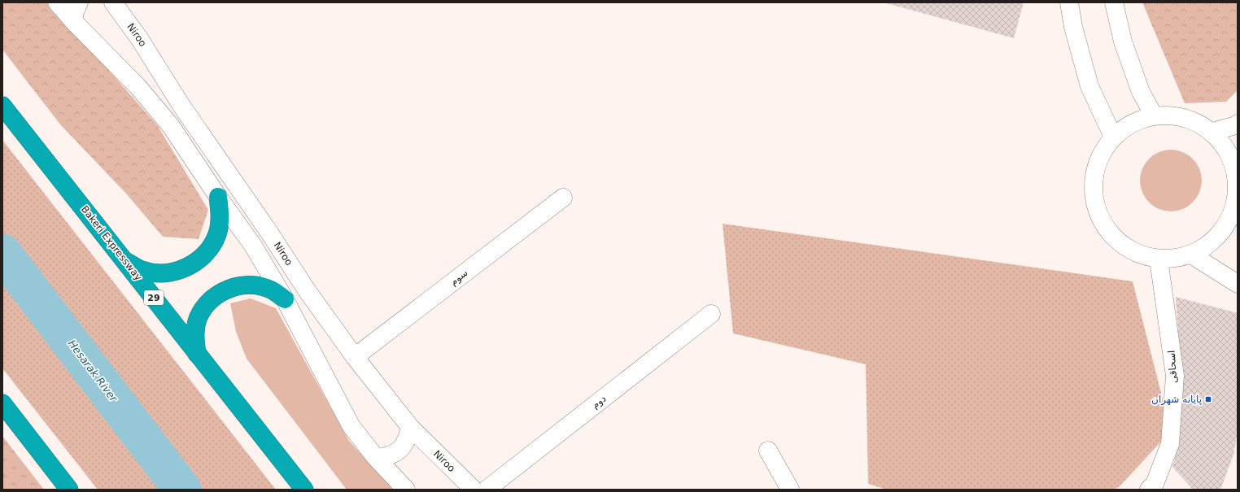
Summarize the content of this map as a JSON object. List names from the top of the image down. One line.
{"streets":{"highway":["Bakeri Expressway","29"],"street":["Niroo","سوم","اسحاقی","دوم"]},"crossings":[["Niroo","سوم"]],"water":["Hesarak River"],"places":{"transit":["پایانه شهران"]}}
